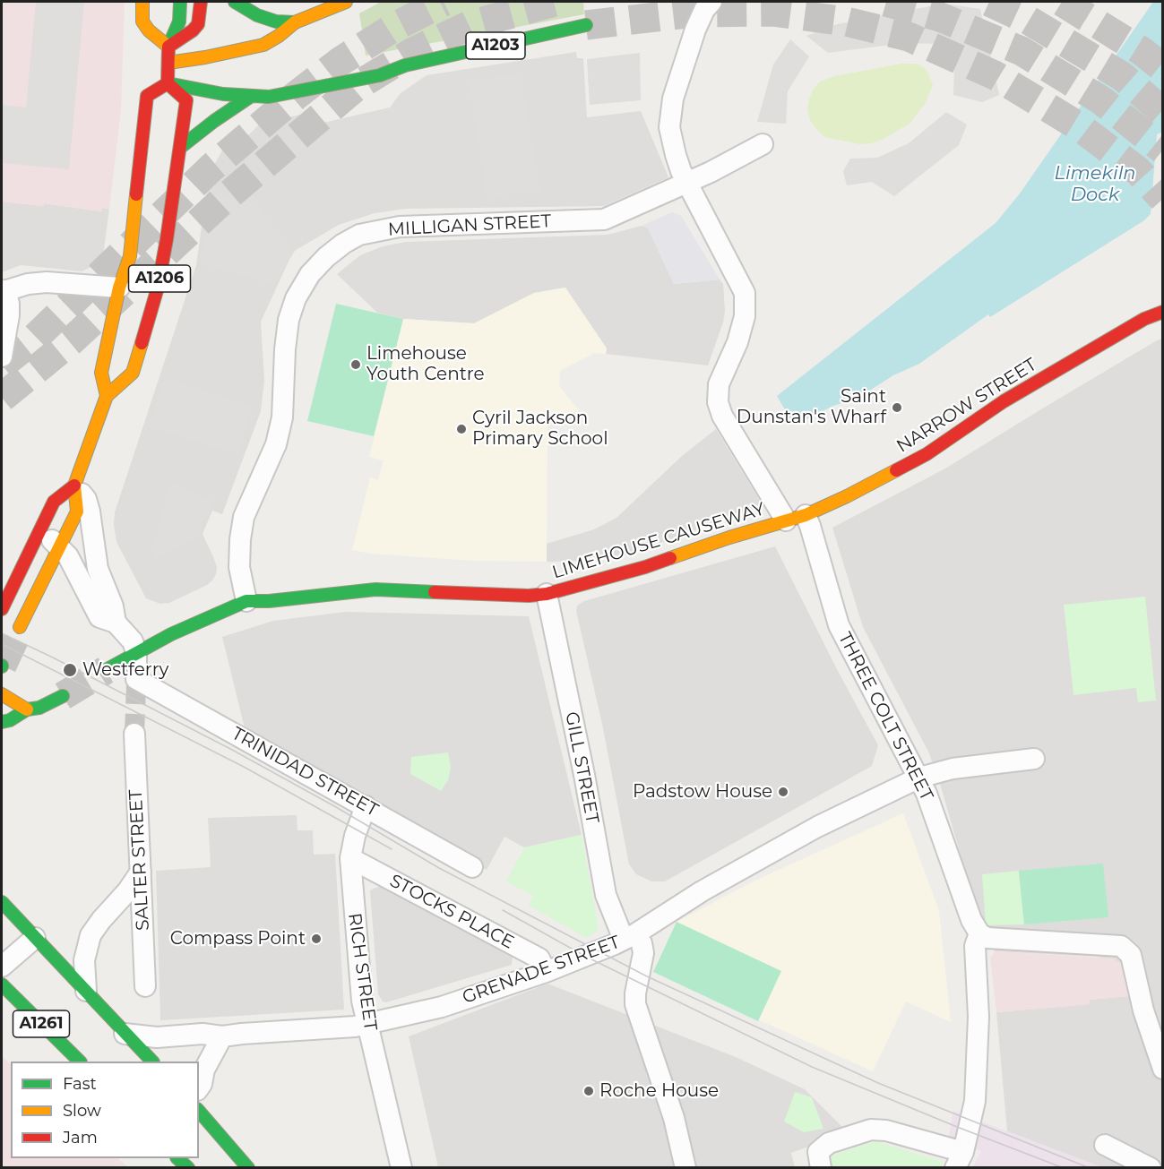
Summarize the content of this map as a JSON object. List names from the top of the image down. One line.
{"streets":{"main road":["A1203","A1206","NARROW STREET","LIMEHOUSE CAUSEWAY","A1261"],"street":["MILLIGAN STREET","THREE COLT STREET","GILL STREET","TRINIDAD STREET","SALTER STREET","STOCKS PLACE","GRENADE STREET","RICH STREET"]},"crossings":[["A1203","A1206"],["MILLIGAN STREET","LIMEHOUSE CAUSEWAY"],["MILLIGAN STREET","THREE COLT STREET"],["NARROW STREET","LIMEHOUSE CAUSEWAY"],["NARROW STREET","THREE COLT STREET"],["LIMEHOUSE CAUSEWAY","THREE COLT STREET"],["LIMEHOUSE CAUSEWAY","GILL STREET"],["LIMEHOUSE CAUSEWAY","TRINIDAD STREET"],["THREE COLT STREET","GRENADE STREET"],["GILL STREET","GRENADE STREET"],["TRINIDAD STREET","RICH STREET"],["STOCKS PLACE","GRENADE STREET"],["STOCKS PLACE","RICH STREET"],["GRENADE STREET","RICH STREET"],["GRENADE STREET","A1261"]],"water":["Limekiln Dock"],"places":["Limehouse Youth Centre","Saint Dunstan's Wharf","Cyril Jackson Primary School","Westferry","Padstow House","Compass Point","Roche House"],"legend":["Fast","Slow","Jam"]}
